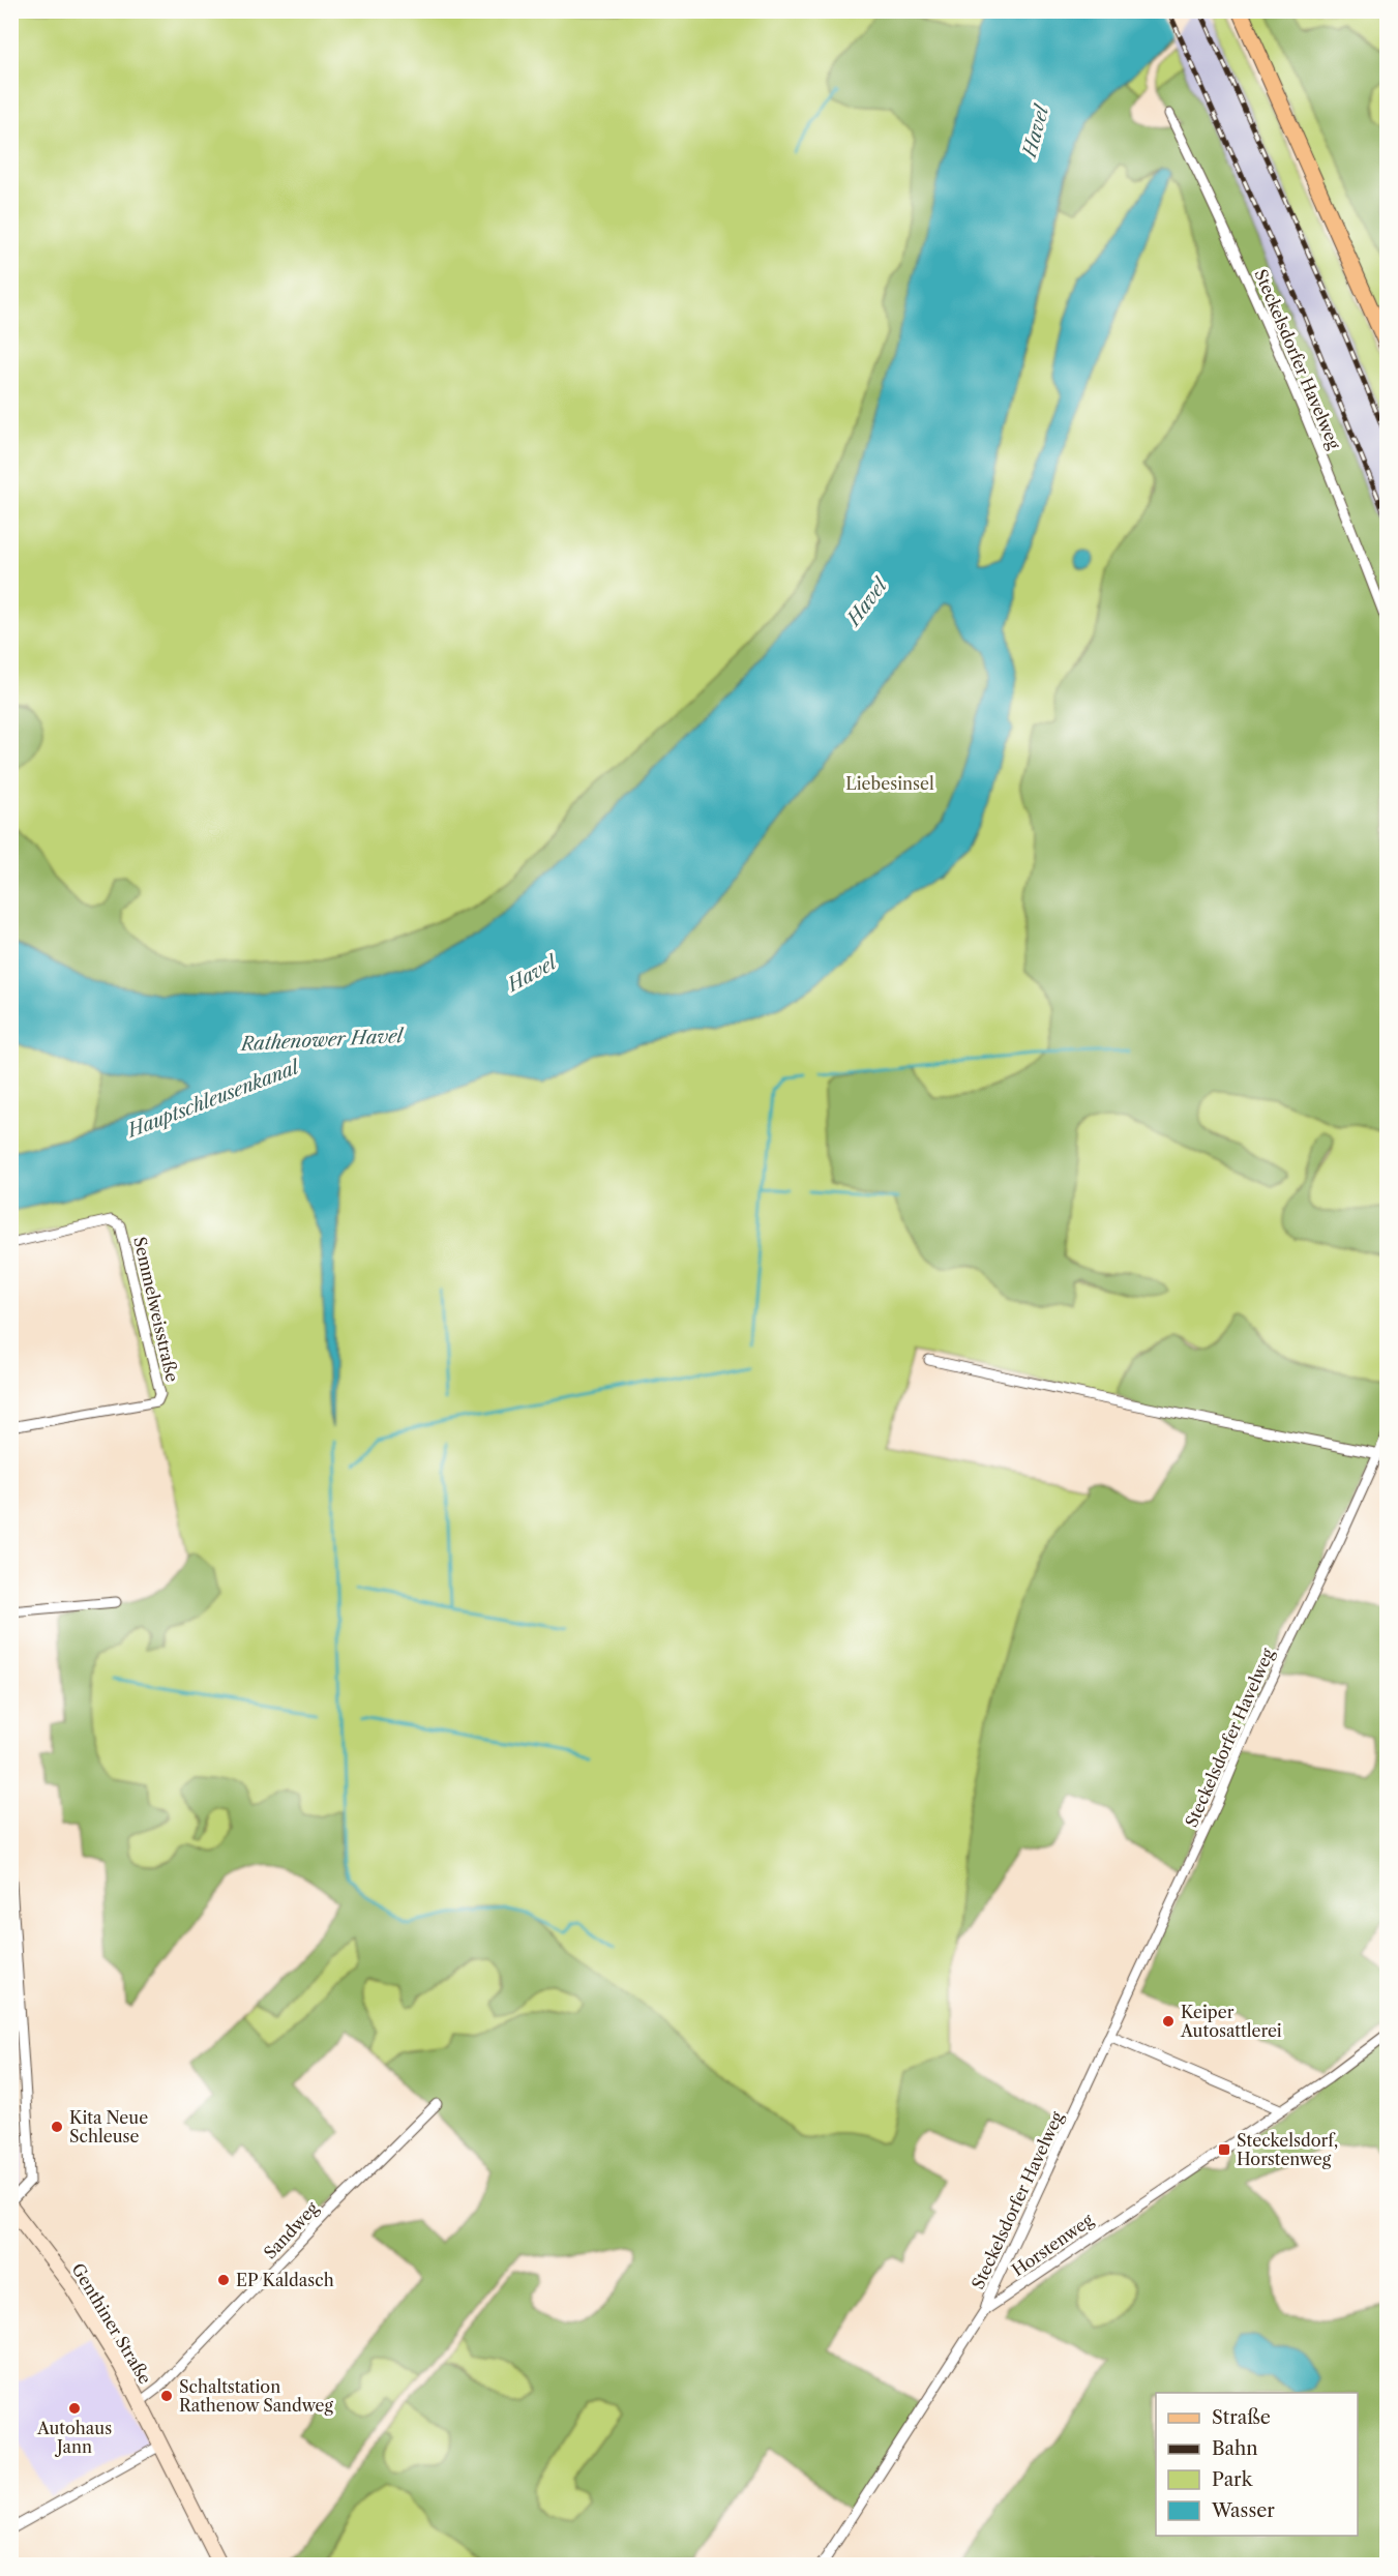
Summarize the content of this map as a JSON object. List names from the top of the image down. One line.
{"streets":{"main road":["Genthiner Straße"],"street":["Steckelsdorfer Havelweg","Semmelweisstraße","Sandweg","Horstenweg"]},"crossings":[["Steckelsdorfer Havelweg","Horstenweg"],["Sandweg","Genthiner Straße"]],"water":["Havel","Rathenower Havel","Hauptschleusenkanal"],"parks":["Liebesinsel"],"places":{"other":["Keiper Autosattlerei","Kita Neue Schleuse","EP Kaldasch","Schaltstation Rathenow Sandweg","Autohaus Jann"],"transit":["Steckelsdorf, Horstenweg"]},"legend":["Straße","Bahn","Park","Wasser"]}
